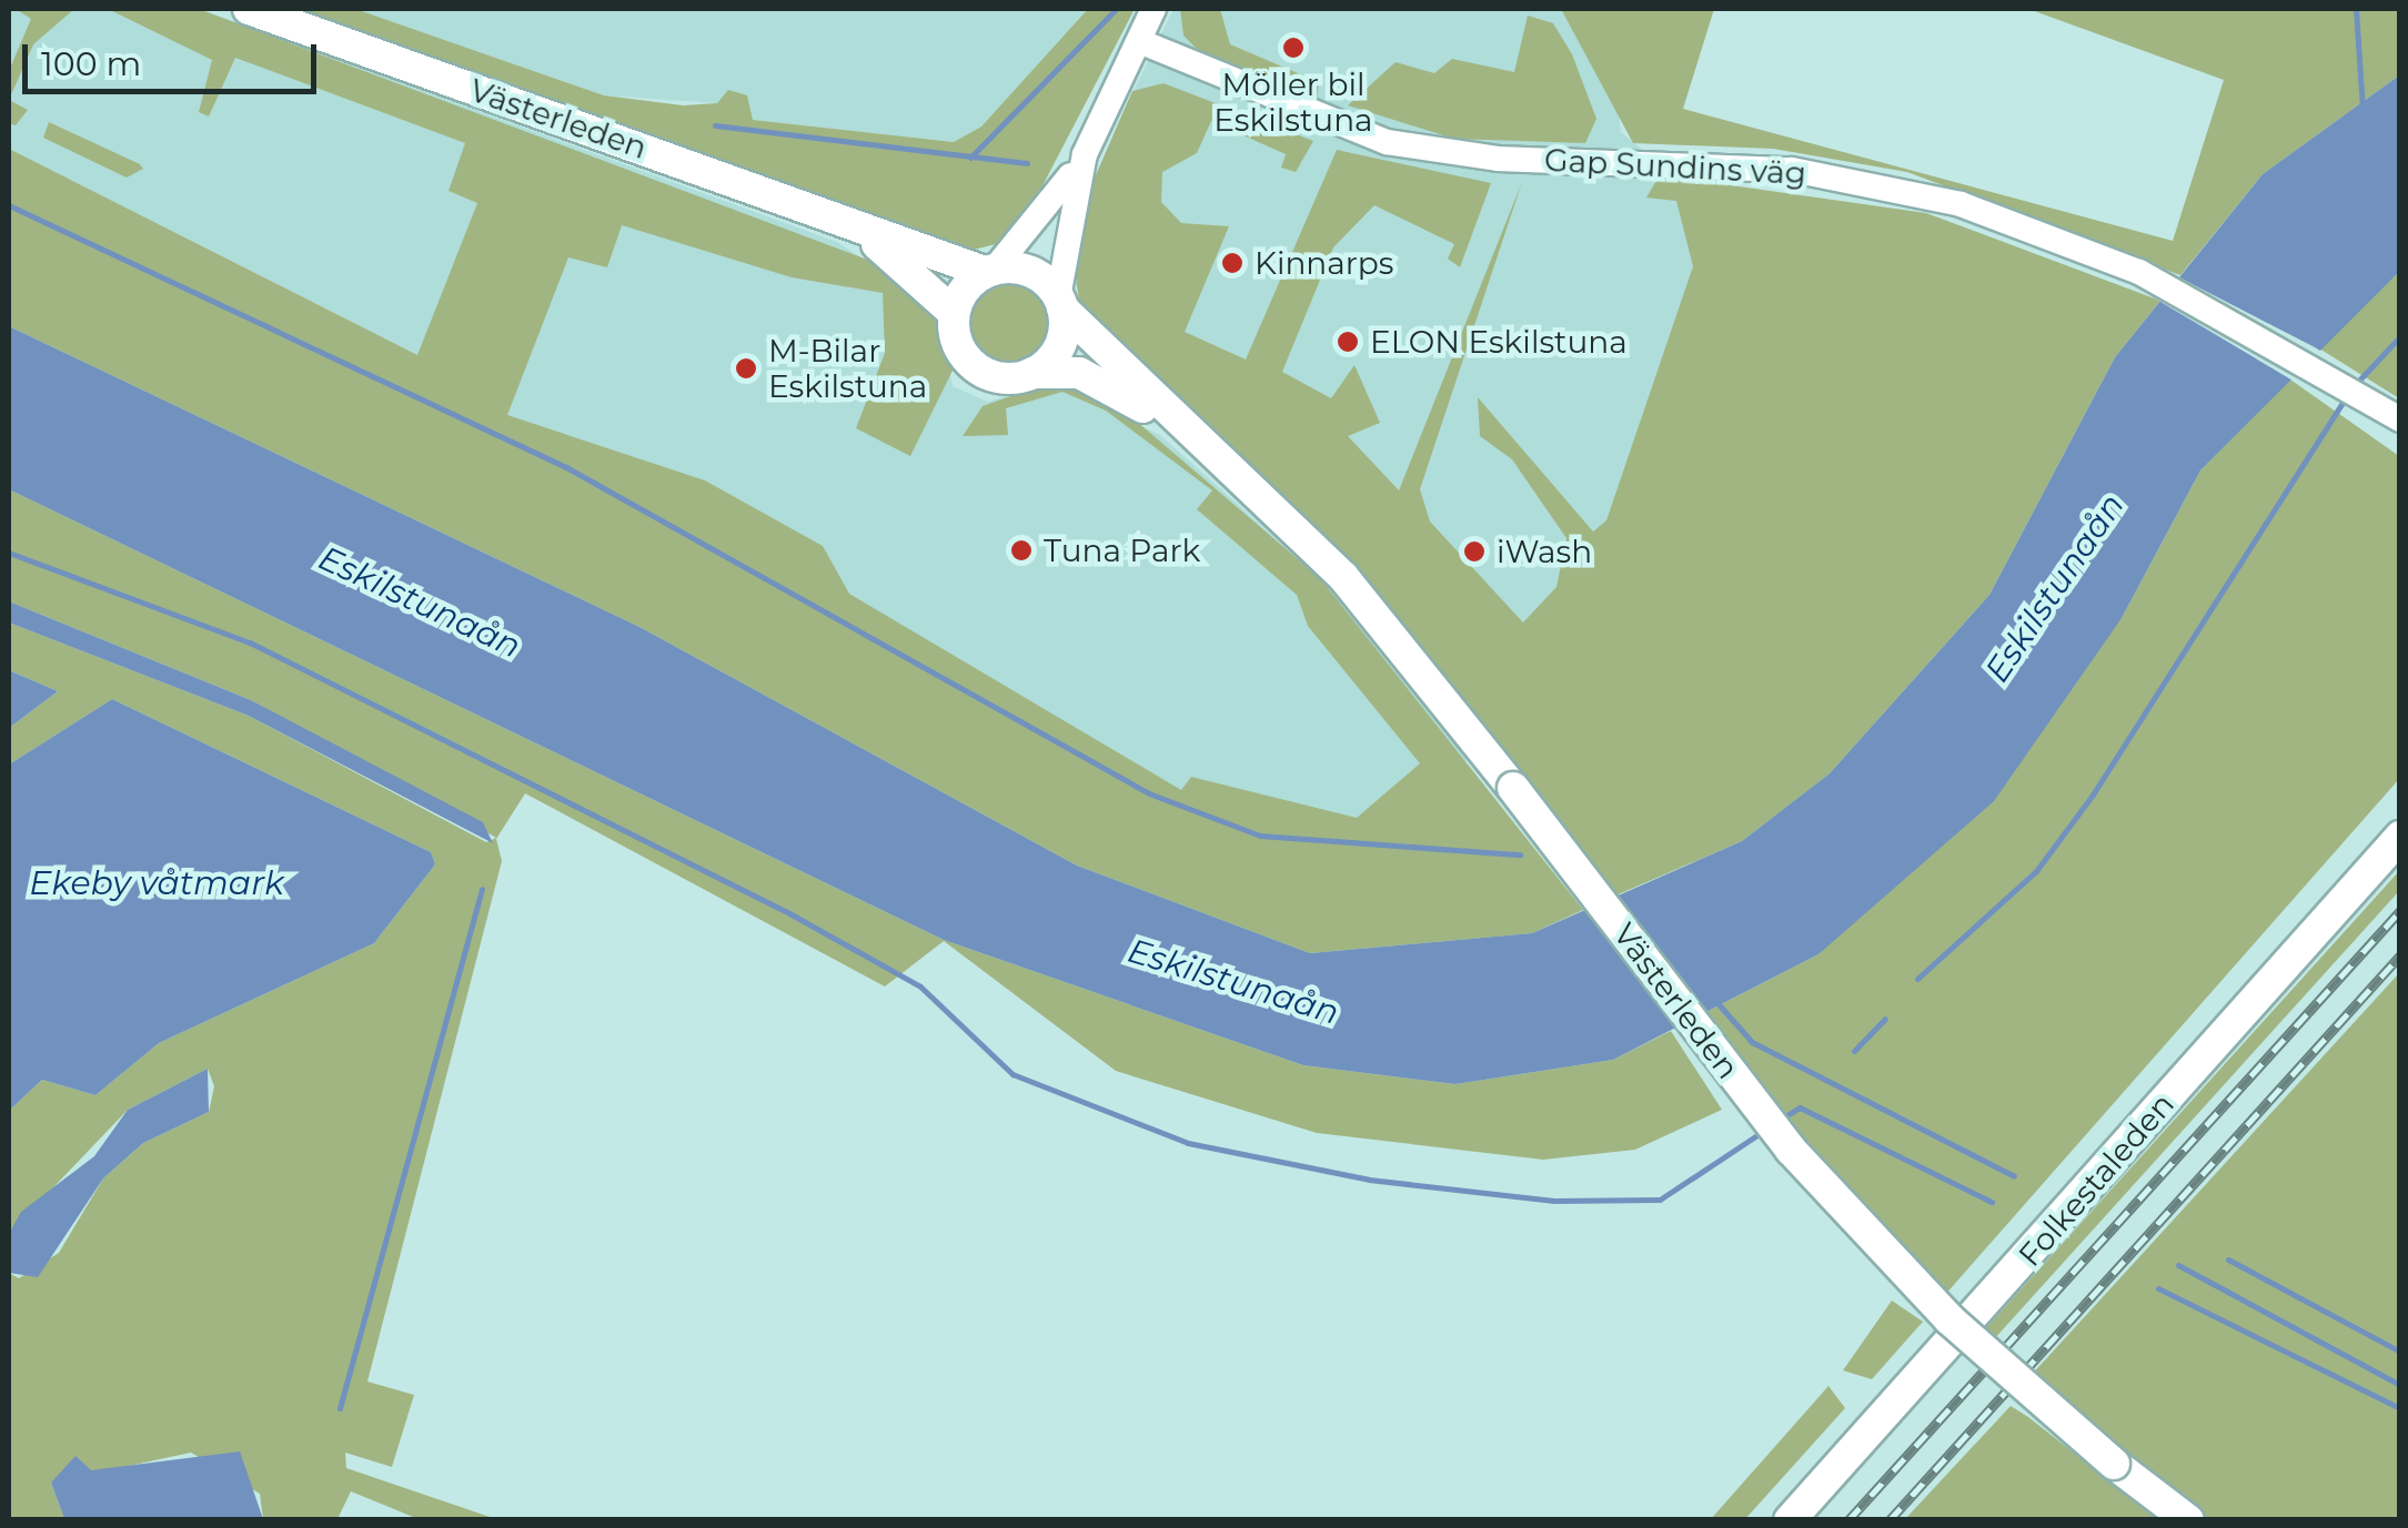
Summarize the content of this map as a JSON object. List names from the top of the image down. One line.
{"streets":{"main road":["Västerleden","Folkestaleden"],"street":["Gap Sundins väg"]},"water":["Eskilstunaån","Ekeby våtmark"],"places":["Möller bil Eskilstuna","Kinnarps","ELON Eskilstuna","M-Bilar Eskilstuna","Tuna Park","iWash"],"scale_bar":"100 m"}
